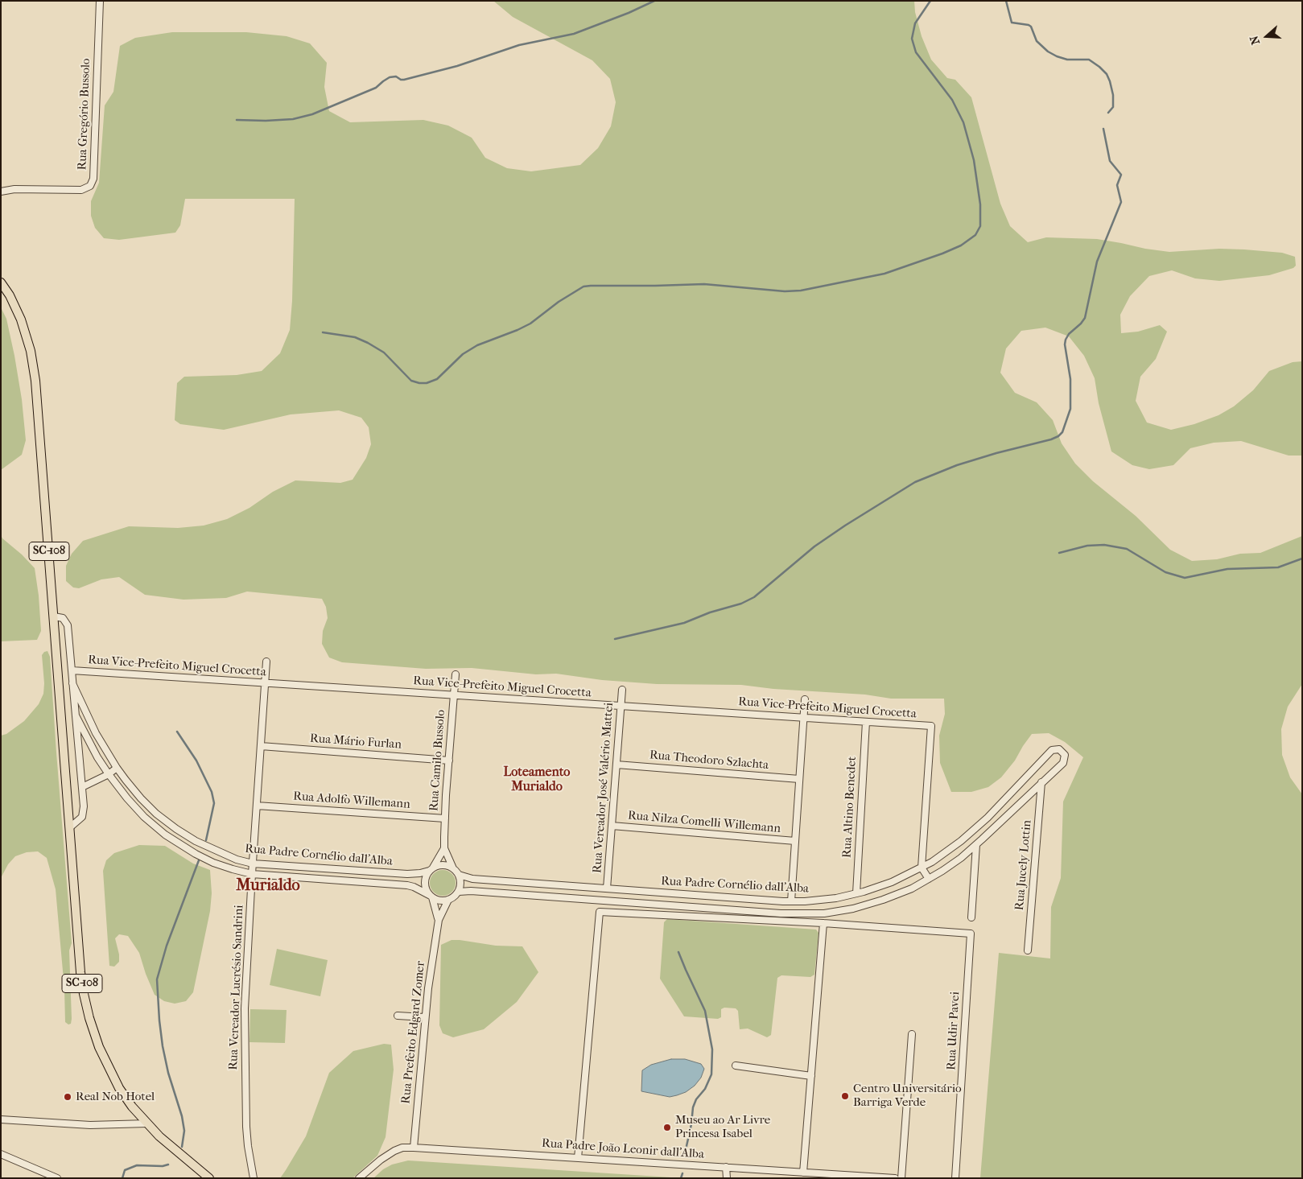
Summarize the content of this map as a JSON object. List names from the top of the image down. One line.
{"streets":{"main road":["SC-108"],"street":["Rua Gregório Bussolo","Rua Vice-Prefeito Miguel Crocetta","Rua Mário Furlan","Rua Camilo Bussolo","Rua Theodoro Szlachta","Rua Vereador José Valério Mattei","Rua Adolfo Willemann","Rua Altino Benedet","Rua Nilza Comelli Willemann","Rua Padre Cornélio dall'Alba","Rua Jucely Lottin","Rua Vereador Lucrésio Sandrini","Rua Udir Pavei","Rua Prefeito Edgard Zomer","Rua Padre João Leonir dall'Alba"]},"crossings":[["Rua Vice-Prefeito Miguel Crocetta","Rua Camilo Bussolo"],["Rua Vice-Prefeito Miguel Crocetta","Rua Vereador José Valério Mattei"],["Rua Vice-Prefeito Miguel Crocetta","Rua Altino Benedet"],["Rua Vice-Prefeito Miguel Crocetta","Rua Padre Cornélio dall'Alba"],["Rua Vice-Prefeito Miguel Crocetta","Rua Vereador Lucrésio Sandrini"],["Rua Mário Furlan","Rua Camilo Bussolo"],["Rua Mário Furlan","Rua Vereador Lucrésio Sandrini"],["Rua Camilo Bussolo","Rua Adolfo Willemann"],["Rua Camilo Bussolo","Rua Padre Cornélio dall'Alba"],["Rua Camilo Bussolo","Rua Prefeito Edgard Zomer"],["Rua Theodoro Szlachta","Rua Vereador José Valério Mattei"],["Rua Vereador José Valério Mattei","Rua Nilza Comelli Willemann"],["Rua Vereador José Valério Mattei","Rua Padre Cornélio dall'Alba"],["Rua Adolfo Willemann","Rua Vereador Lucrésio Sandrini"],["Rua Altino Benedet","Rua Padre Cornélio dall'Alba"],["Rua Padre Cornélio dall'Alba","Rua Jucely Lottin"],["Rua Padre Cornélio dall'Alba","Rua Vereador Lucrésio Sandrini"],["Rua Padre Cornélio dall'Alba","Rua Prefeito Edgard Zomer"],["Rua Prefeito Edgard Zomer","Rua Padre João Leonir dall'Alba"]],"districts":["Loteamento Murialdo","Murialdo"],"places":["Centro Universitário Barriga Verde","Real Nob Hotel","Museu ao Ar Livre Princesa Isabel"],"north":"left"}
